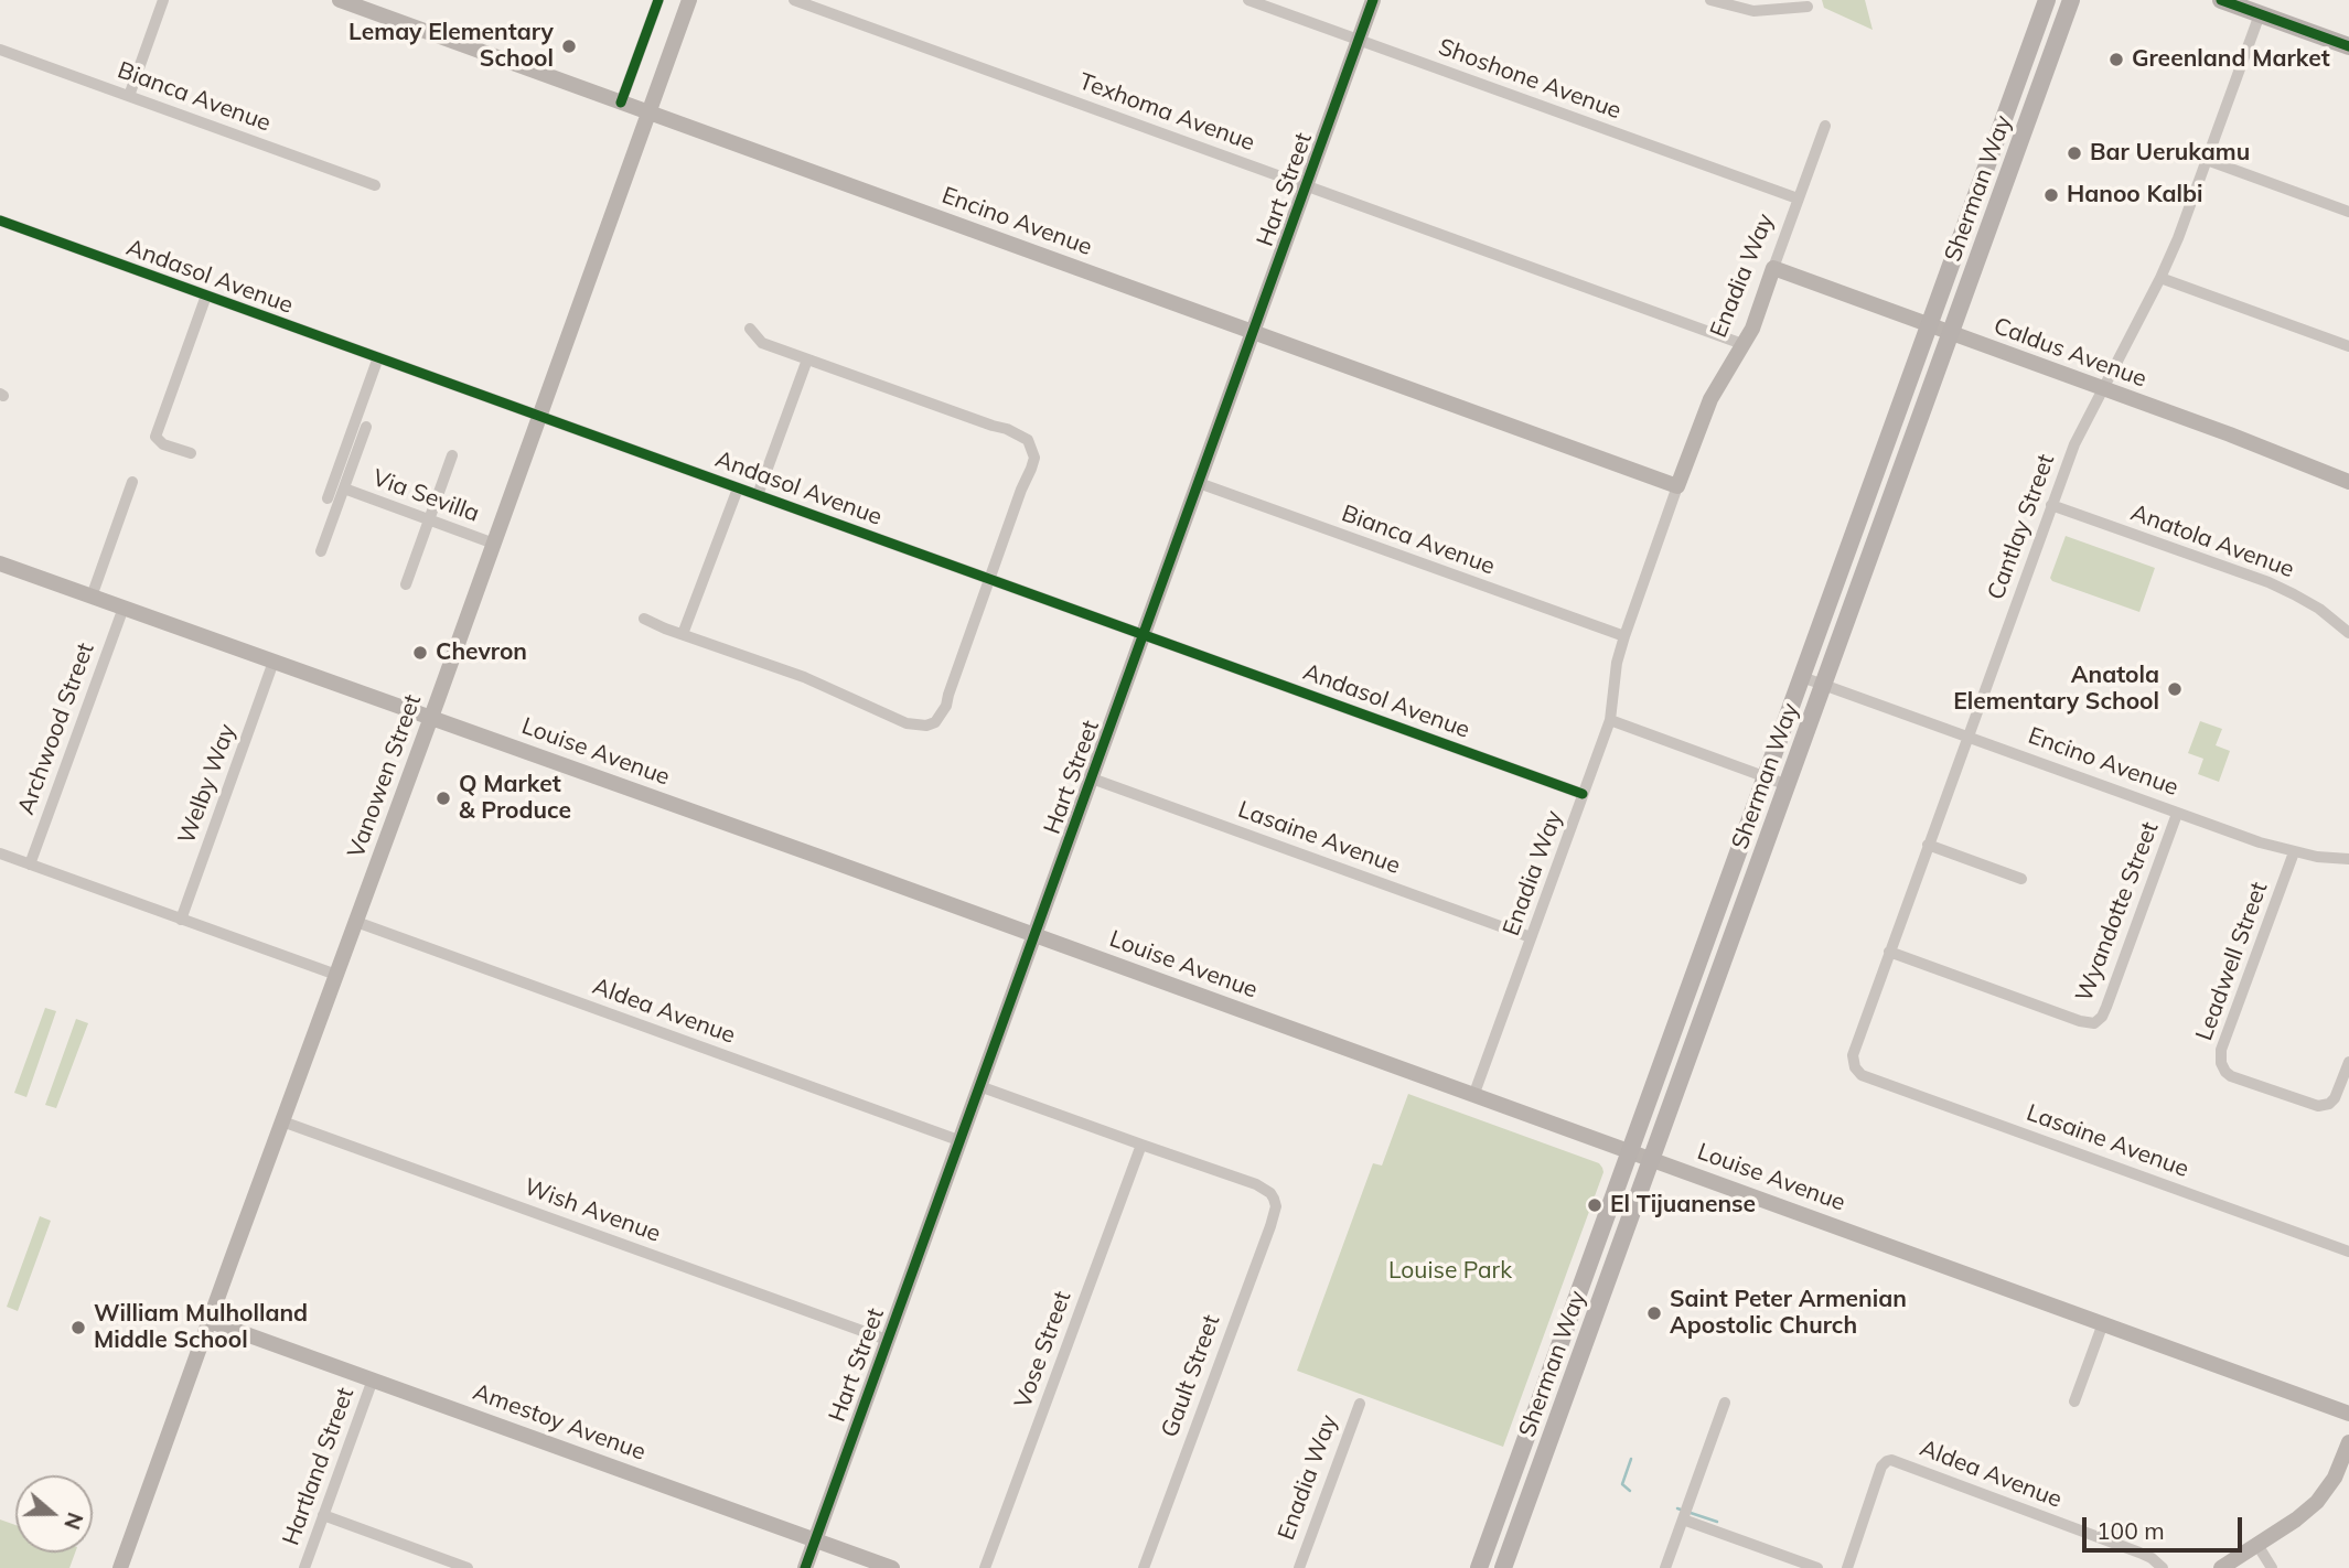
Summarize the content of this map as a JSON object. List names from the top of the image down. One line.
{"streets":{"main road":["Sherman Way"],"street":["Shoshone Avenue","Bianca Avenue","Texhoma Avenue","Hart Street","Encino Avenue","Enadia Way","Andasol Avenue","Caldus Avenue","Via Sevilla","Cantlay Street","Anatola Avenue","Archwood Street","Louise Avenue","Vanowen Street","Welby Way","Lasaine Avenue","Wyandotte Street","Leadwell Street","Aldea Avenue","Wish Avenue","Vose Street","Gault Street","Amestoy Avenue","Hartland Street"]},"crossings":[["Shoshone Avenue","Hart Street"],["Shoshone Avenue","Enadia Way"],["Bianca Avenue","Hart Street"],["Bianca Avenue","Enadia Way"],["Texhoma Avenue","Hart Street"],["Texhoma Avenue","Enadia Way"],["Sherman Way","Encino Avenue"],["Sherman Way","Caldus Avenue"],["Sherman Way","Louise Avenue"],["Hart Street","Encino Avenue"],["Hart Street","Andasol Avenue"],["Hart Street","Louise Avenue"],["Hart Street","Lasaine Avenue"],["Hart Street","Aldea Avenue"],["Hart Street","Wish Avenue"],["Hart Street","Amestoy Avenue"],["Encino Avenue","Enadia Way"],["Encino Avenue","Cantlay Street"],["Encino Avenue","Vanowen Street"],["Encino Avenue","Wyandotte Street"],["Encino Avenue","Leadwell Street"],["Enadia Way","Andasol Avenue"],["Enadia Way","Caldus Avenue"],["Enadia Way","Louise Avenue"],["Enadia Way","Lasaine Avenue"],["Andasol Avenue","Vanowen Street"],["Caldus Avenue","Cantlay Street"],["Via Sevilla","Vanowen Street"],["Cantlay Street","Anatola Avenue"],["Cantlay Street","Lasaine Avenue"],["Cantlay Street","Wyandotte Street"],["Archwood Street","Louise Avenue"],["Louise Avenue","Vanowen Street"],["Louise Avenue","Welby Way"],["Vanowen Street","Aldea Avenue"],["Vanowen Street","Wish Avenue"],["Vanowen Street","Amestoy Avenue"],["Vose Street","Gault Street"],["Amestoy Avenue","Hartland Street"]],"parks":["Louise Park"],"places":["Lemay Elementary School","Greenland Market","Bar Uerukamu","Hanoo Kalbi","Chevron","Anatola Elementary School","Q Market & Produce","El Tijuanense","Saint Peter Armenian Apostolic Church","William Mulholland Middle School"],"scale_bar":"100 m","north":"right"}
